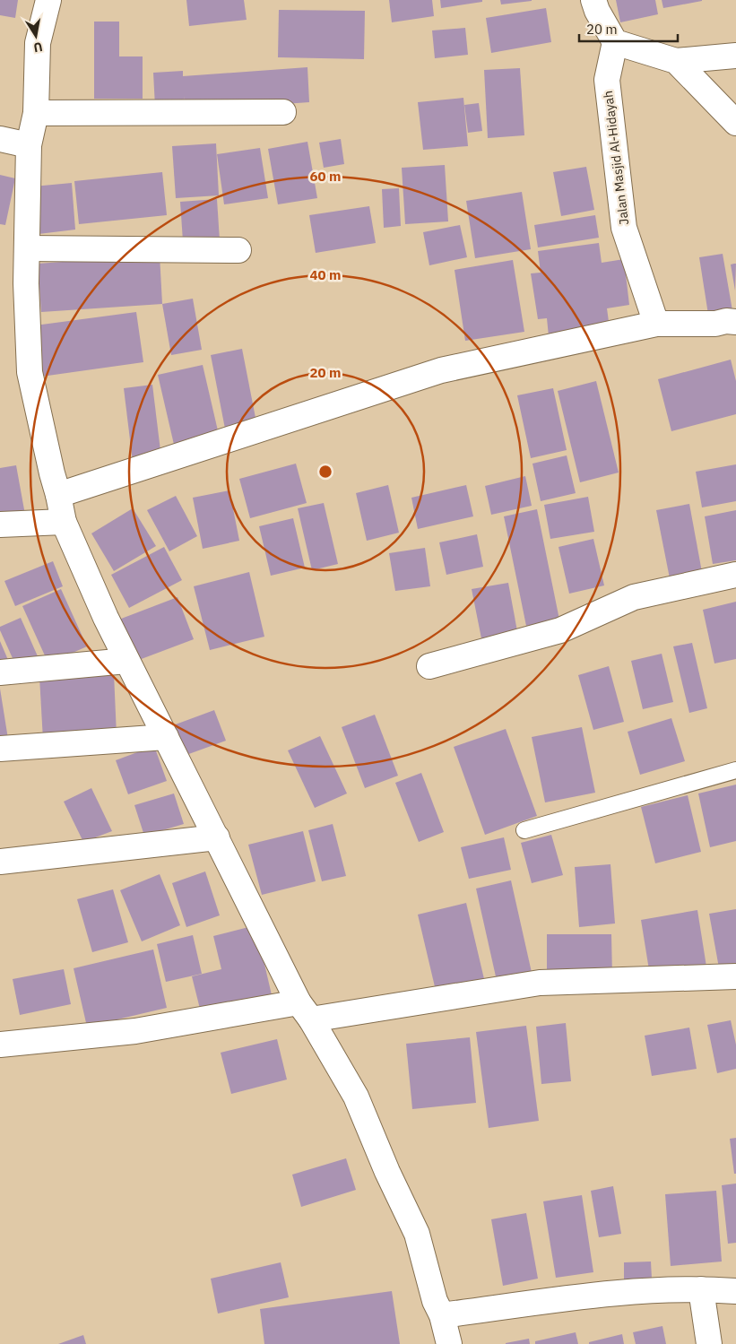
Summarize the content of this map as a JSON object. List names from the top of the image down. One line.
{"streets":{"street":["Jalan Masjid Al-Hidayah"]},"scale_bar":"20 m","north":"bottom","rings":["60 m","40 m","20 m"]}
